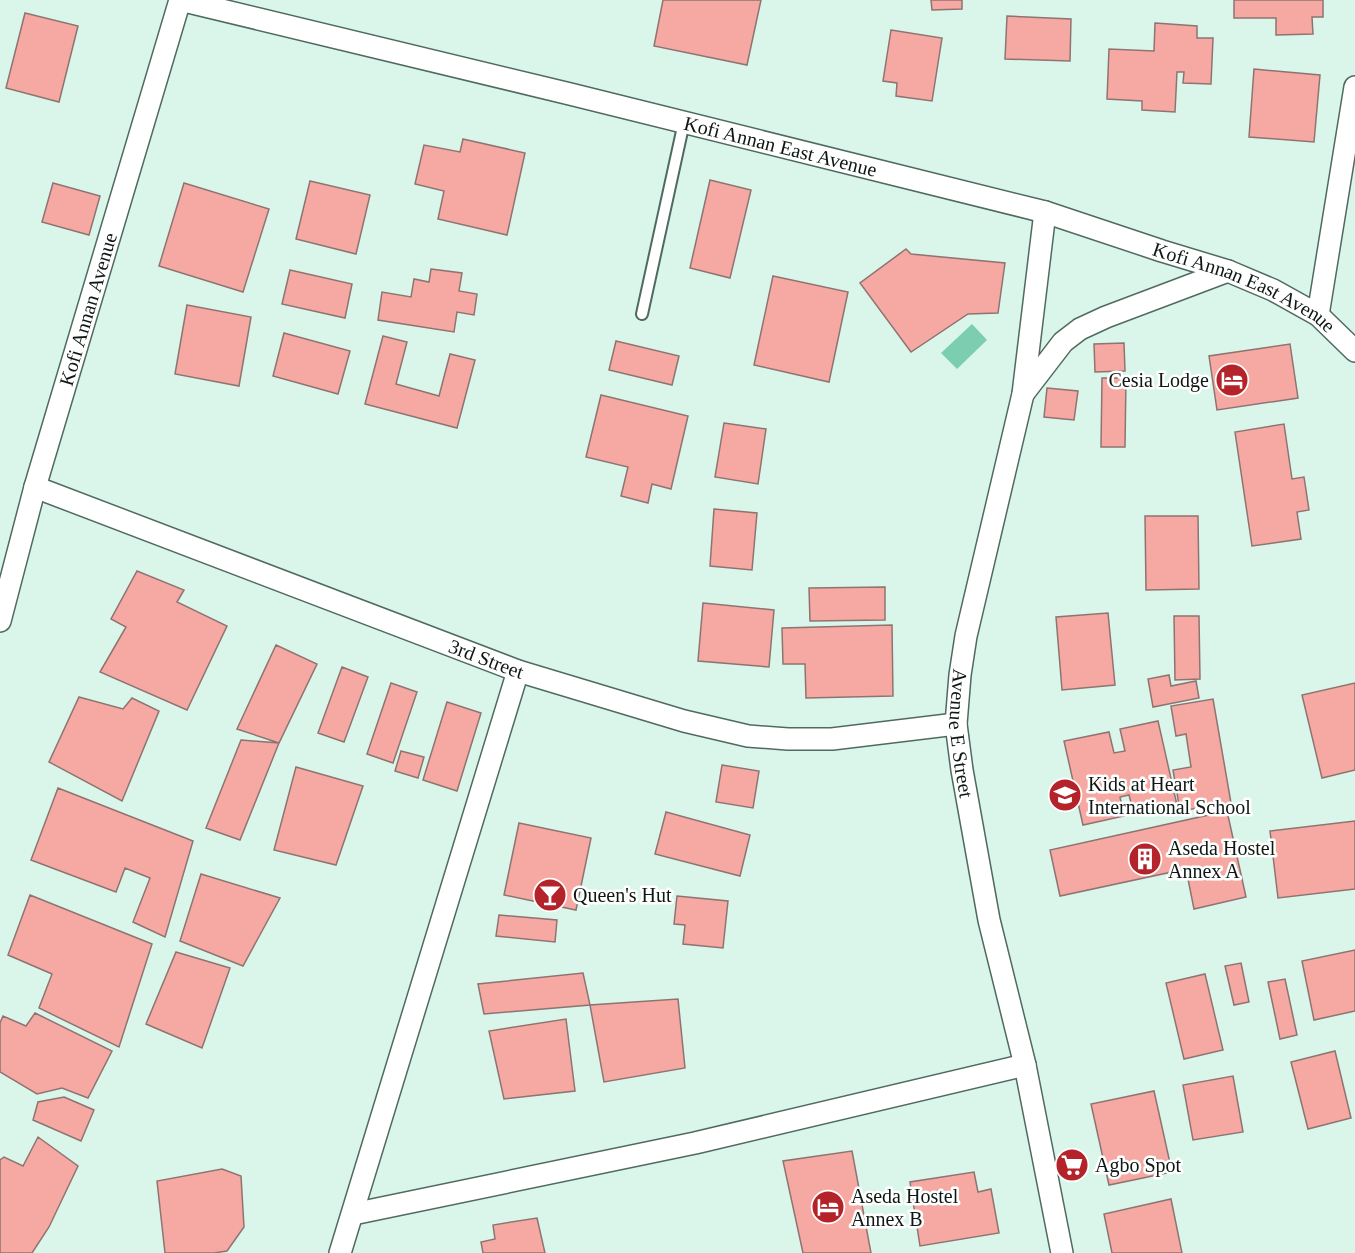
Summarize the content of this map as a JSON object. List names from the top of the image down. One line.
{"streets":{"street":["Kofi Annan East Avenue","Kofi Annan Avenue","3rd Street","Avenue E Street"]},"crossings":[["Kofi Annan East Avenue","Kofi Annan Avenue"],["Kofi Annan East Avenue","Avenue E Street"],["Kofi Annan Avenue","3rd Street"],["3rd Street","Avenue E Street"]],"places":{"hotel":["Cesia Lodge","Aseda Hostel Annex B"],"school or university":["Kids at Heart International School"],"building":["Aseda Hostel Annex A"],"bar":["Queen's Hut"],"supermarket":["Agbo Spot"]}}
